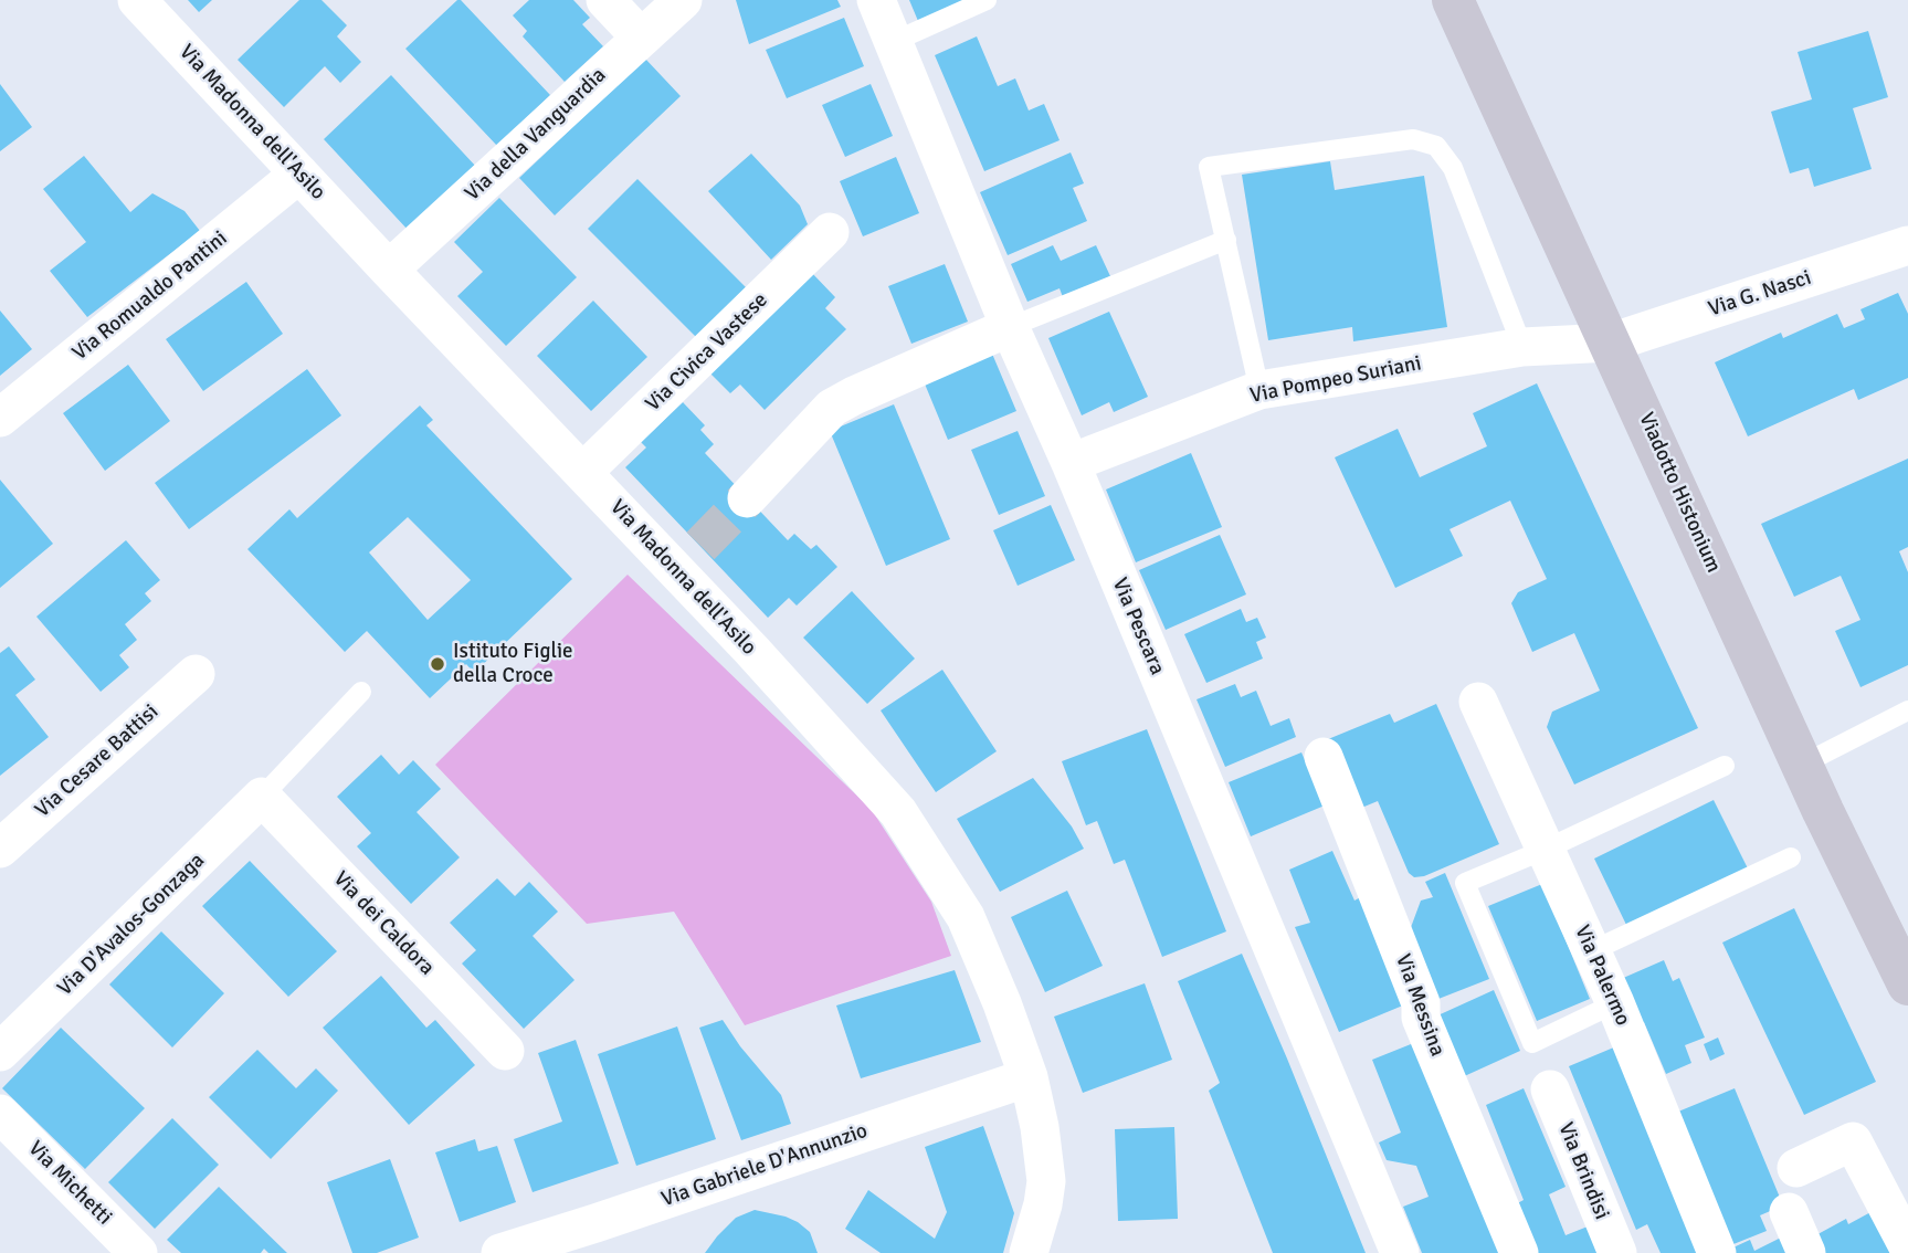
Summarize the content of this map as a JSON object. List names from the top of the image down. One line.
{"streets":{"main road":["Viadotto Histonium"],"street":["Via Madonna dell'Asilo","Via della Vanguardia","Via G. Nasci","Via Romualdo Pantini","Via Civica Vastese","Via Pompeo Suriani","Via Pescara","Via Cesare Battisi","Via dei Caldora","Via D'Avalos-Gonzaga","Via Palermo","Via Messina","Via Gabriele D'Annunzio","Via Brindisi","Via Michetti"]},"crossings":[["Via Madonna dell'Asilo","Via della Vanguardia"],["Via Madonna dell'Asilo","Via Romualdo Pantini"],["Via Madonna dell'Asilo","Via Civica Vastese"],["Via Madonna dell'Asilo","Via Gabriele D'Annunzio"],["Via G. Nasci","Via Pompeo Suriani"],["Via G. Nasci","Viadotto Histonium"],["Via Pompeo Suriani","Viadotto Histonium"],["Via Pompeo Suriani","Via Pescara"],["Via dei Caldora","Via D'Avalos-Gonzaga"]],"places":["Istituto Figlie della Croce"]}
